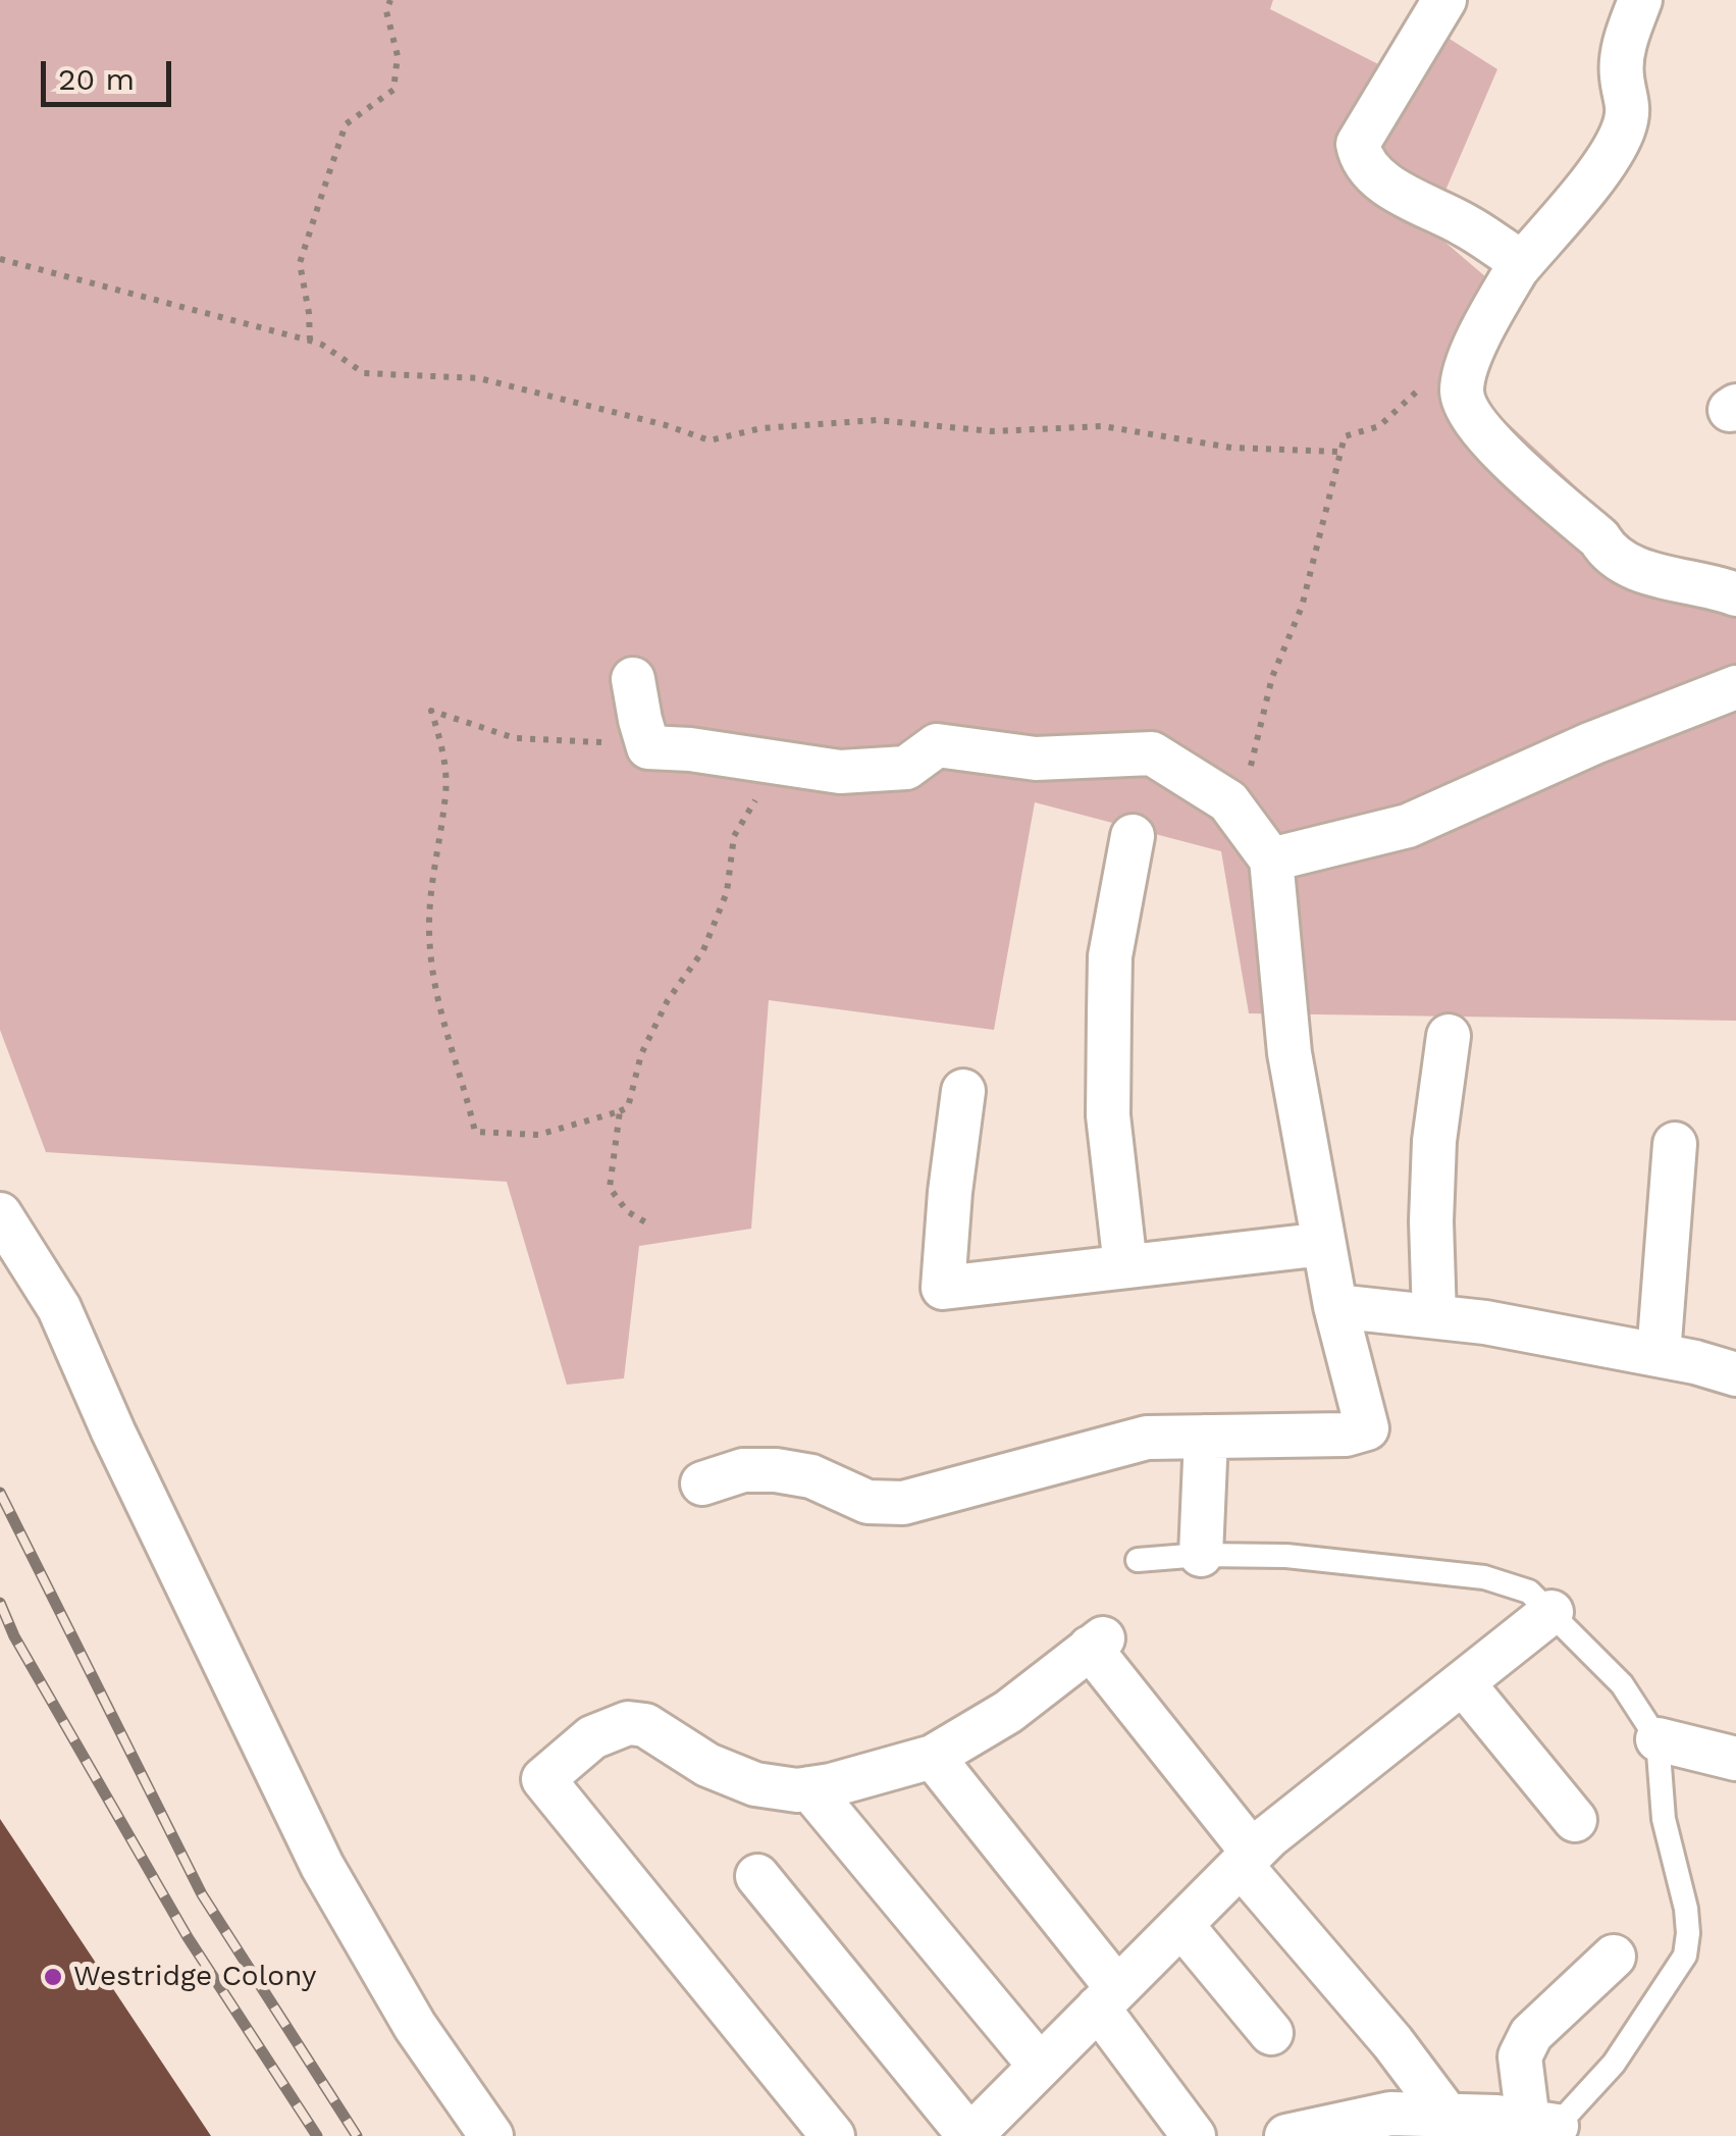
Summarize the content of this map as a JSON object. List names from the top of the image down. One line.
{"places":["Westridge Colony"],"scale_bar":"20 m"}
